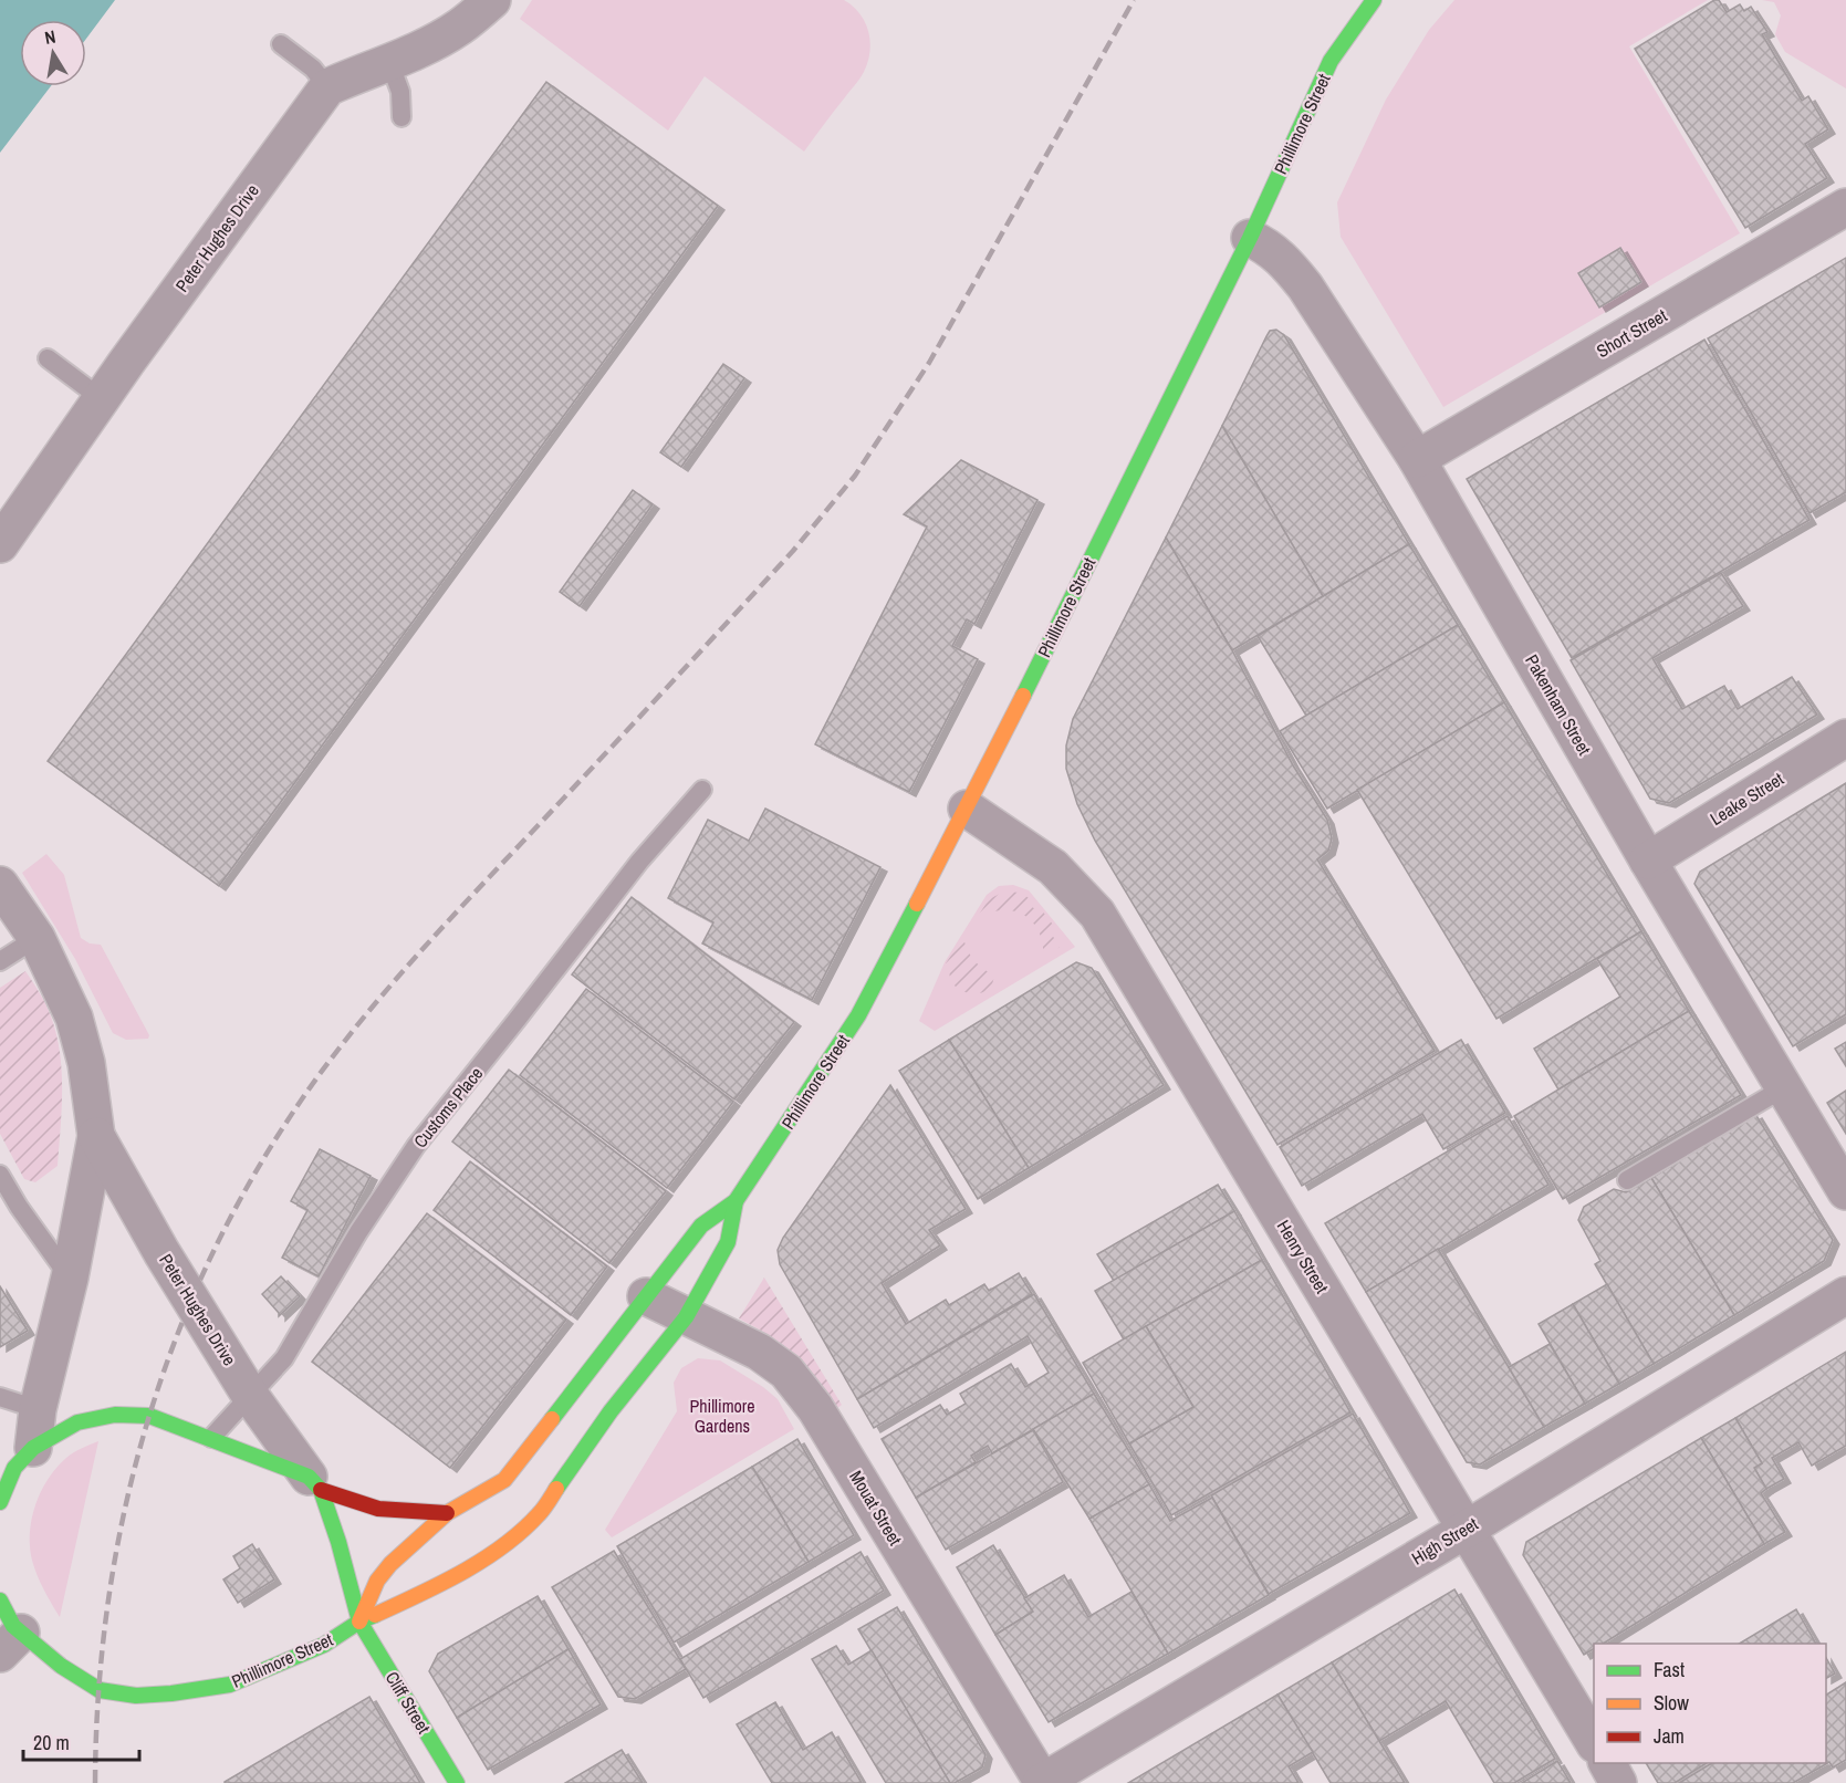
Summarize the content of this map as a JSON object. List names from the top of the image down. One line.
{"streets":{"street":["Phillimore Street","Peter Hughes Drive","Short Street","Pakenham Street","Leake Street","Henry Street","Mouat Street","High Street","Cliff Street"],"lane":["Customs Place"]},"crossings":[["Phillimore Street","Pakenham Street"],["Phillimore Street","Henry Street"],["Phillimore Street","Mouat Street"],["Phillimore Street","Cliff Street"],["Peter Hughes Drive","Customs Place"],["Short Street","Pakenham Street"],["Pakenham Street","Leake Street"],["Henry Street","High Street"],["Mouat Street","High Street"]],"parks":["Phillimore Gardens"],"legend":["Fast","Slow","Jam"],"scale_bar":"20 m","north":"top"}
